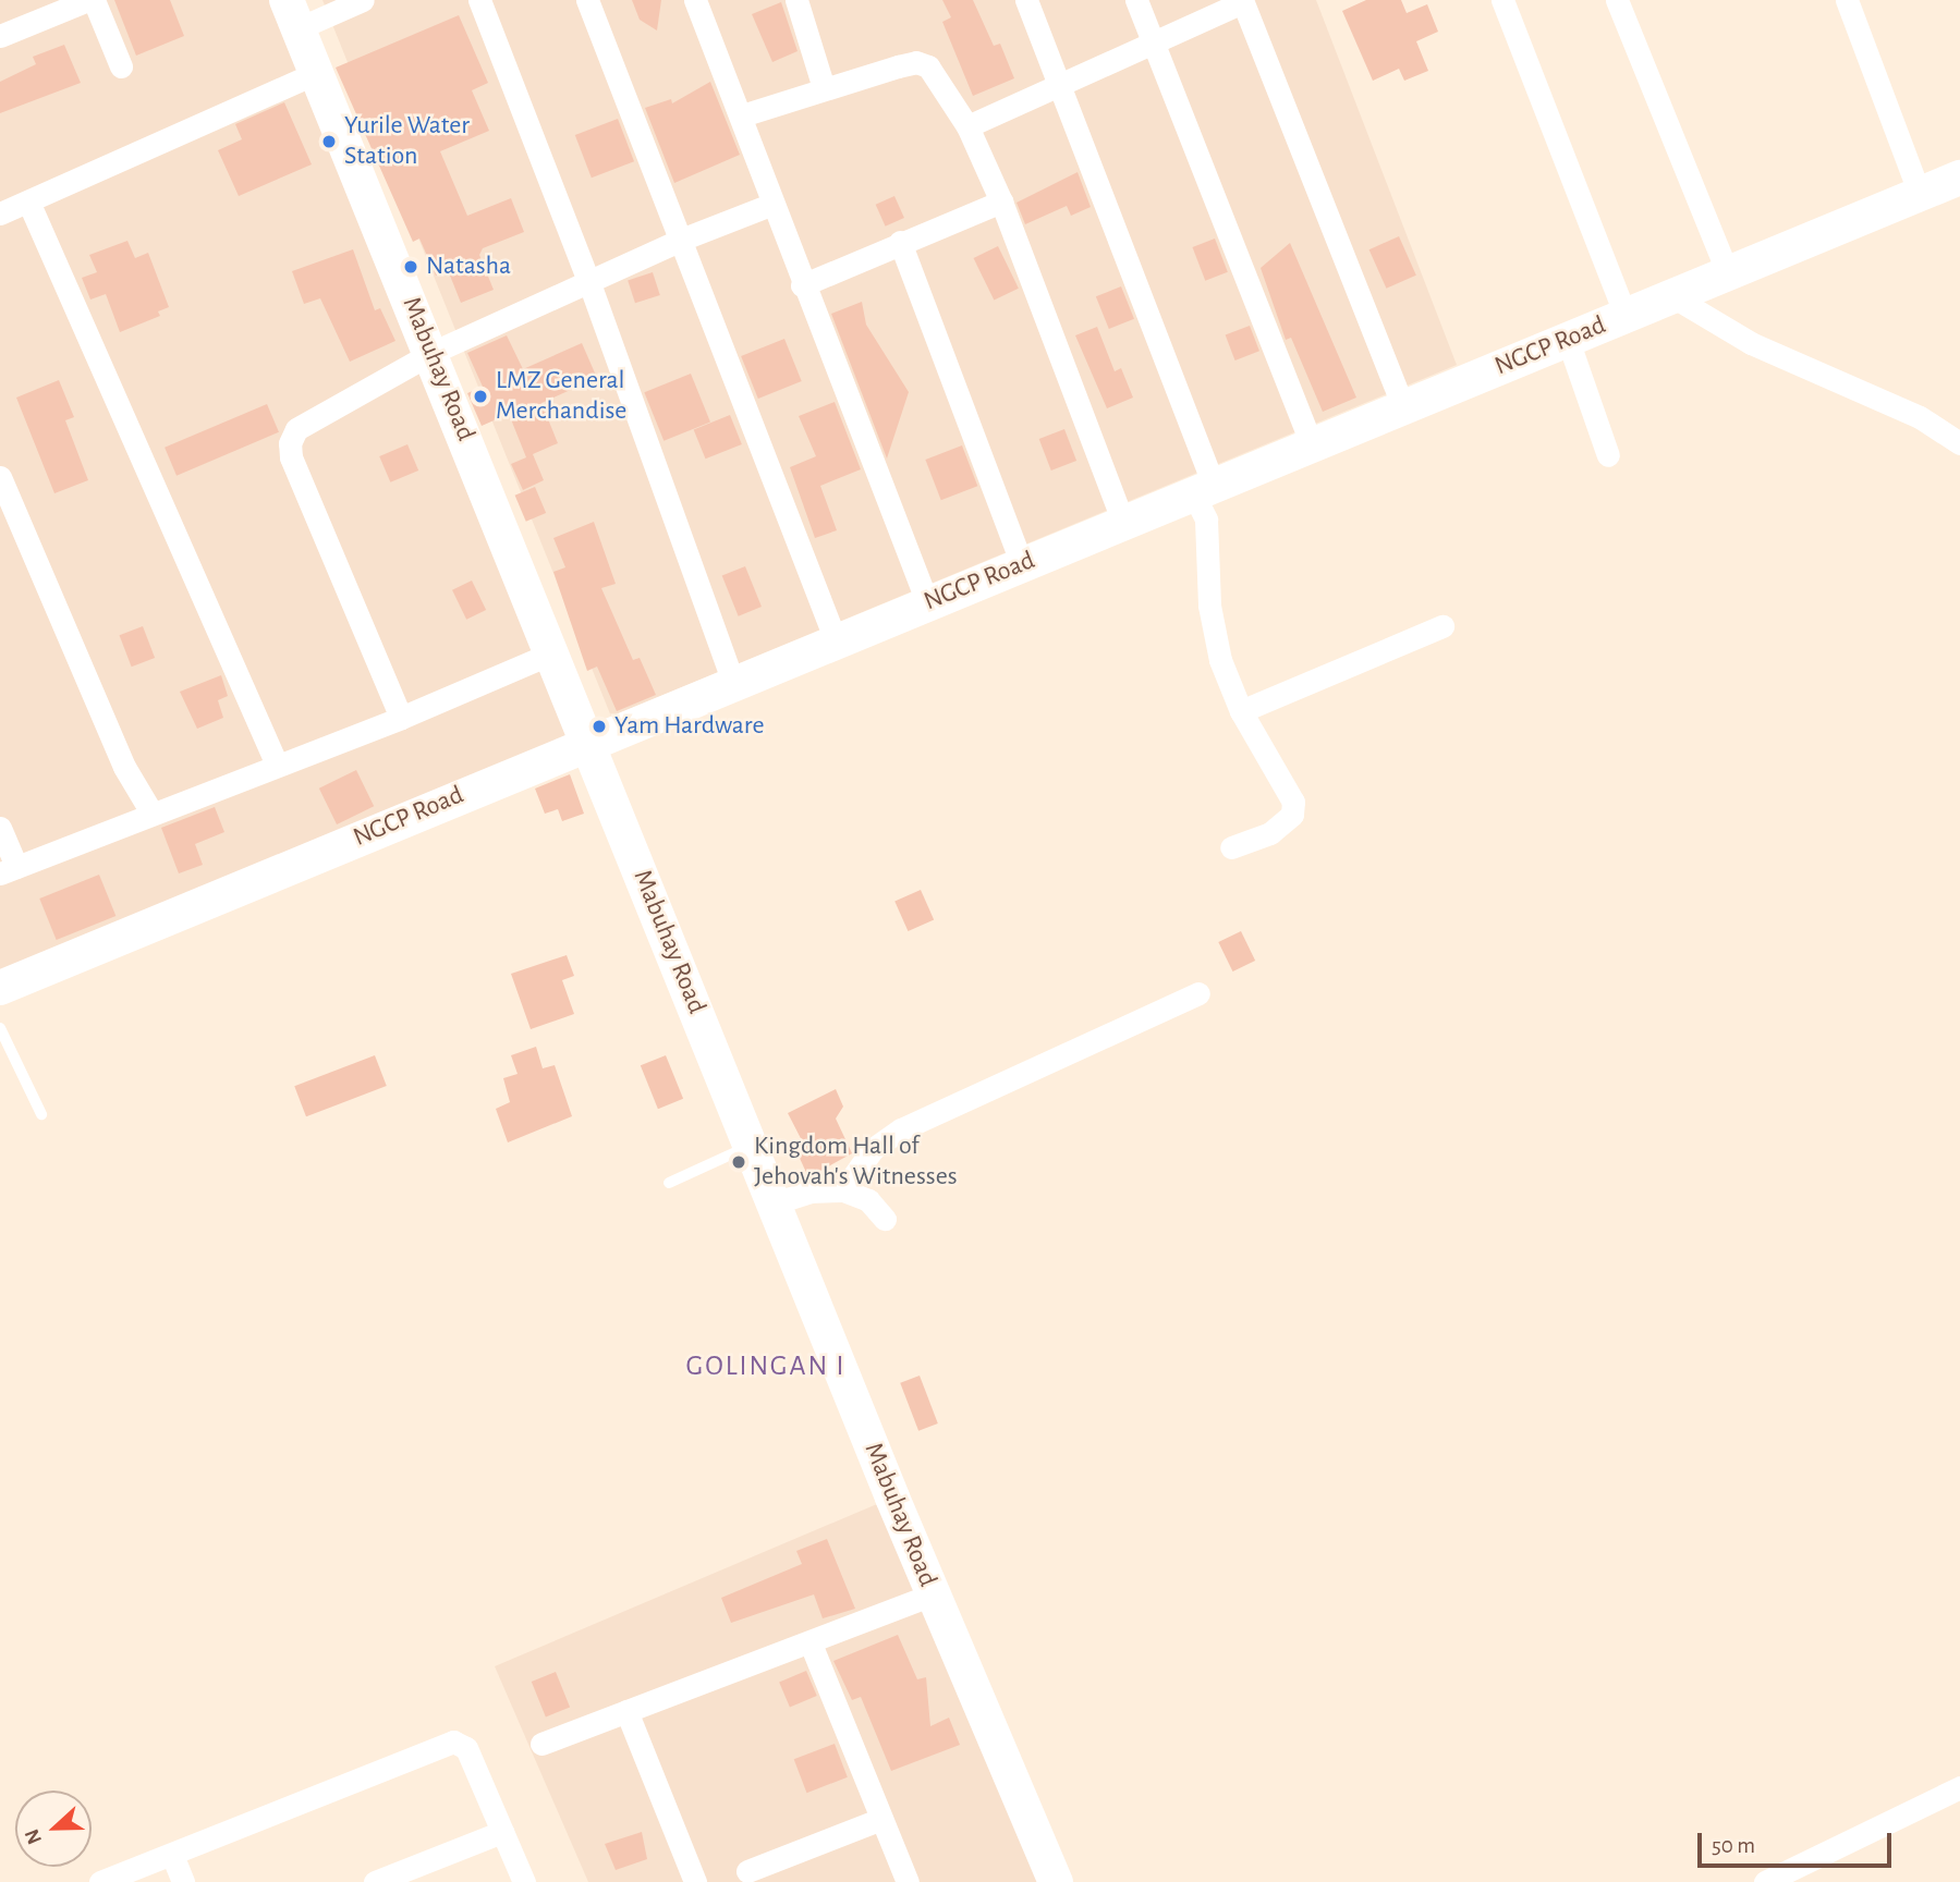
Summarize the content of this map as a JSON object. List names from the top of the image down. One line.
{"streets":{"main road":["NGCP Road","Mabuhay Road"]},"crossings":[["NGCP Road","Mabuhay Road"]],"districts":["GOLINGAN I"],"places":["Yurile Water Station","Natasha","LMZ General Merchandise","Yam Hardware","Kingdom Hall of Jehovah's Witnesses"],"scale_bar":"50 m","north":"left"}
